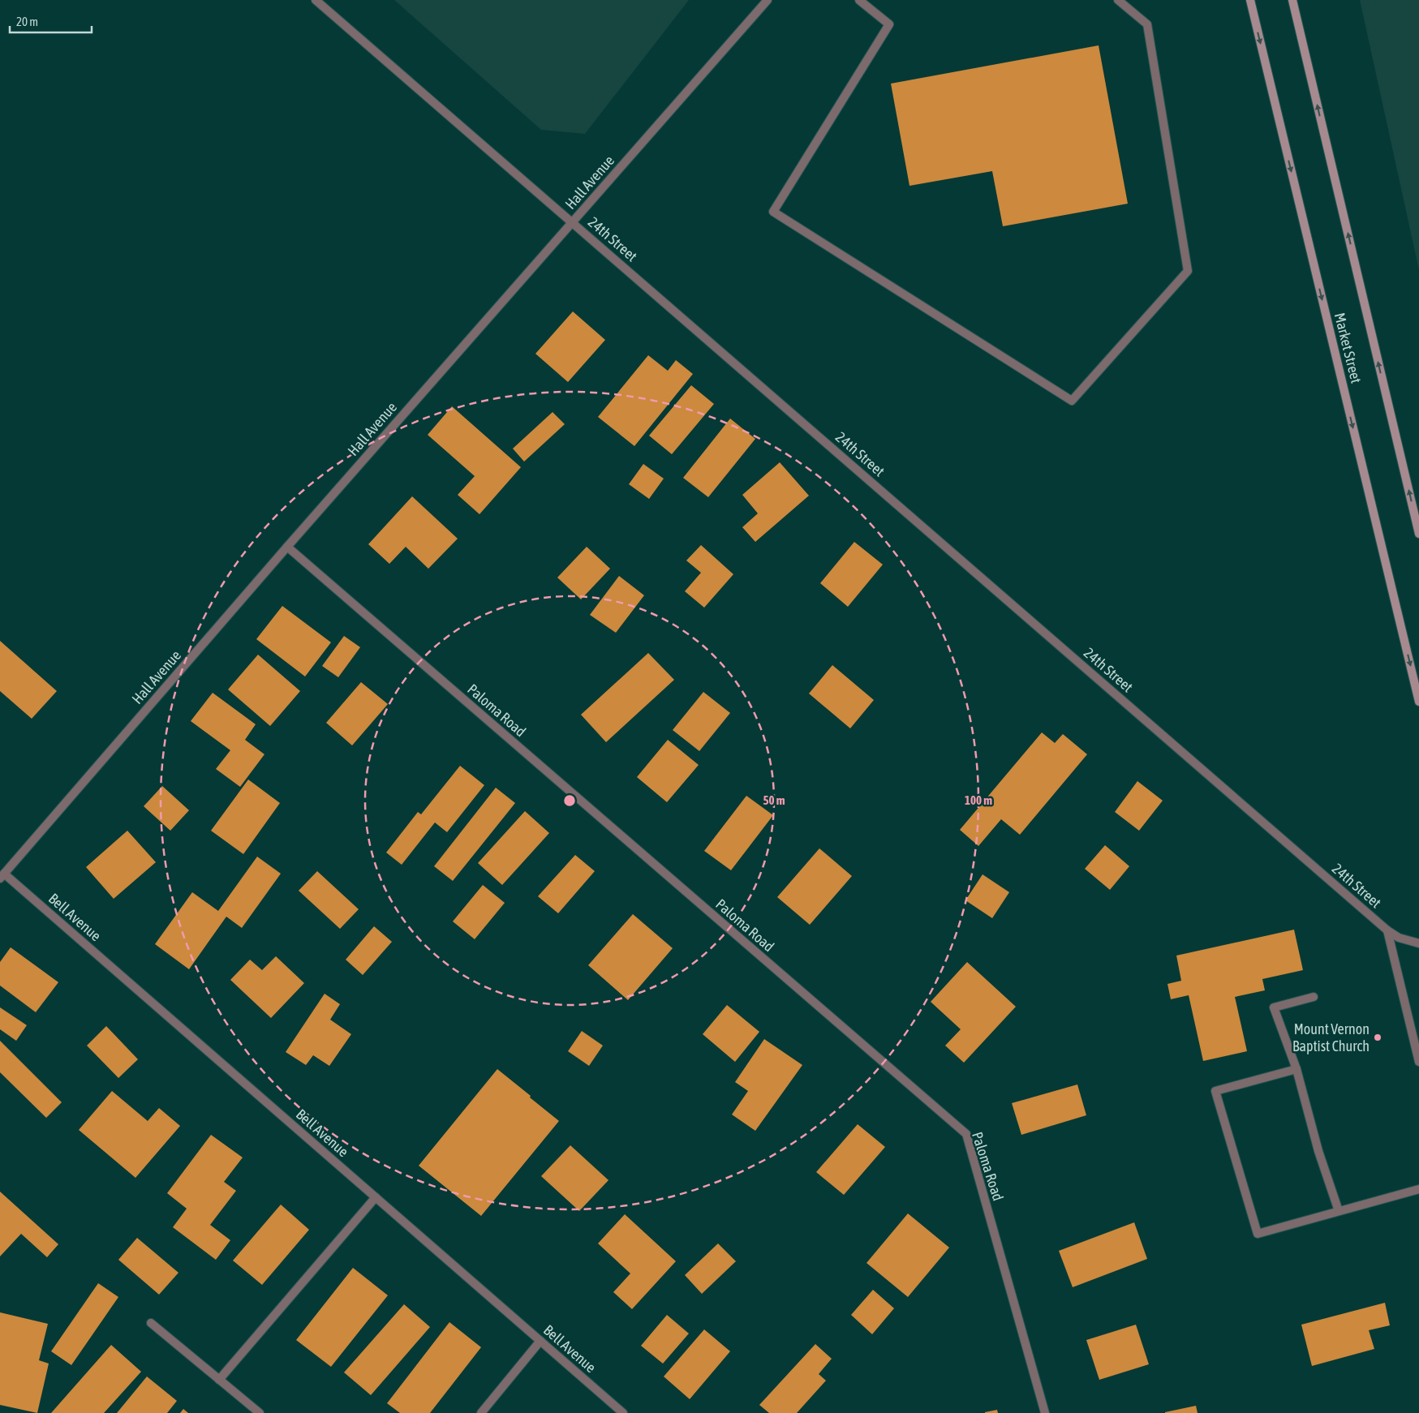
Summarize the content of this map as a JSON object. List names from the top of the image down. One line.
{"streets":{"main road":["Market Street"],"street":["Hall Avenue","24th Street","Paloma Road","Bell Avenue"]},"crossings":[["Hall Avenue","24th Street"],["Hall Avenue","Paloma Road"],["Hall Avenue","Bell Avenue"]],"places":["Mount Vernon Baptist Church"],"scale_bar":"20 m","rings":["50 m","100 m"]}
